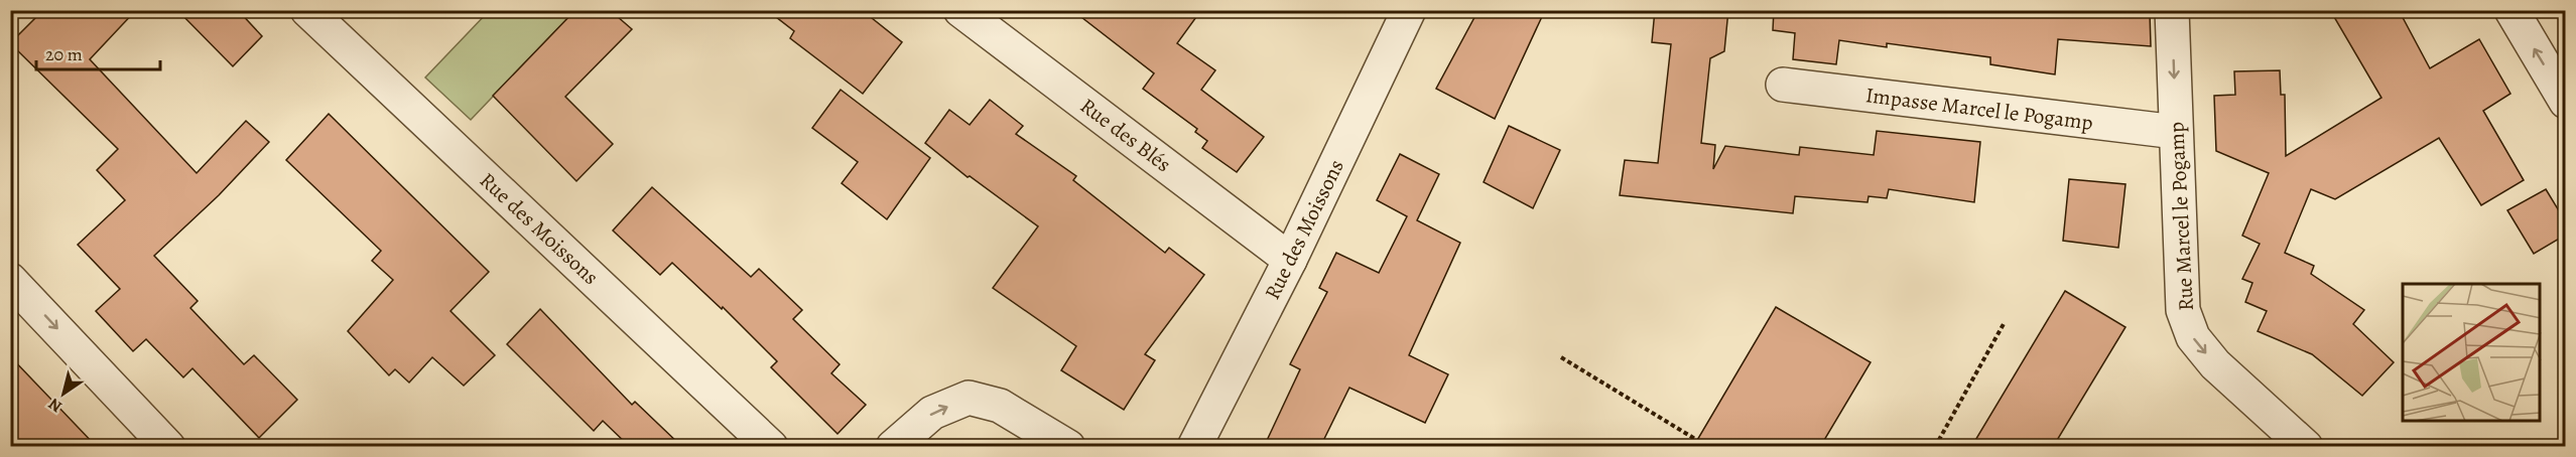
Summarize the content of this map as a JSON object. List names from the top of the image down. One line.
{"streets":{"street":["Impasse Marcel le Pogamp","Rue des Blés","Rue Marcel le Pogamp","Rue des Moissons"]},"crossings":[["Impasse Marcel le Pogamp","Rue Marcel le Pogamp"],["Rue des Blés","Rue des Moissons"]],"one_way":["Rue Marcel le Pogamp"],"scale_bar":"20 m","north":"bottom left"}
